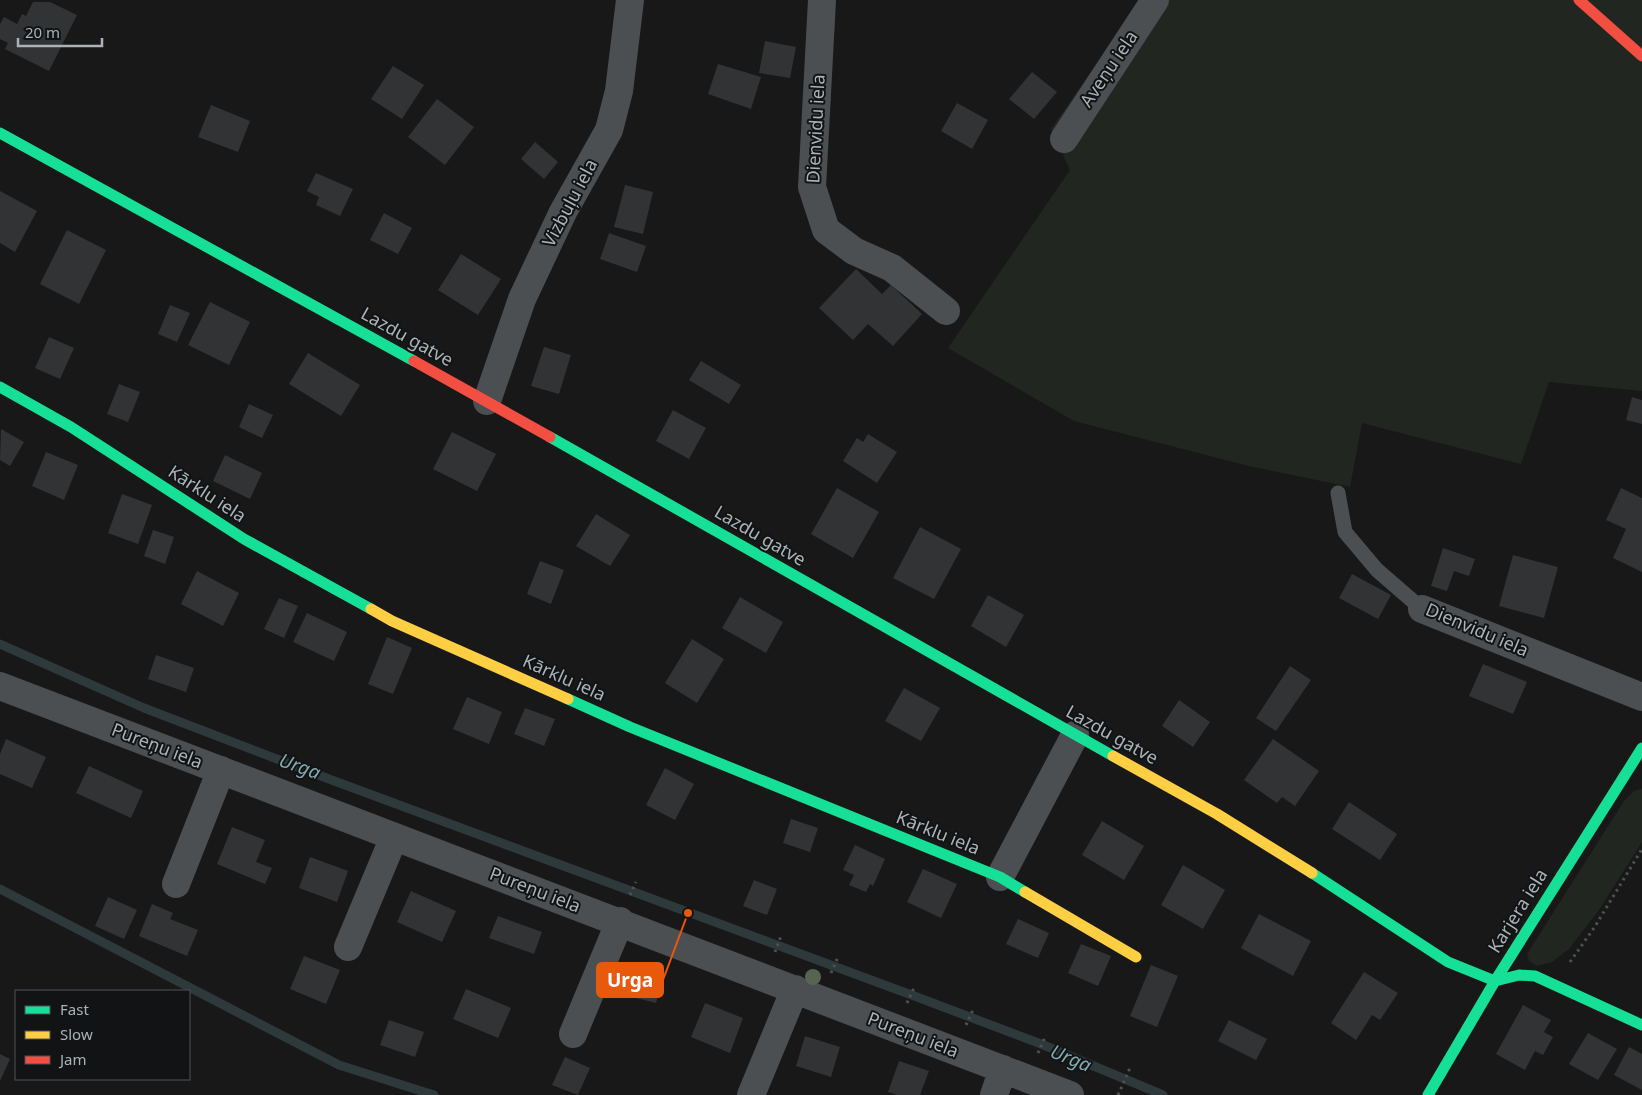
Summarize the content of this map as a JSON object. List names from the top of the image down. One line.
{"streets":{"street":["Aveņu iela","Dienvidu iela","Vizbuļu iela","Lazdu gatve","Kārklu iela","Pureņu iela","Karjera iela"]},"crossings":[["Vizbuļu iela","Lazdu gatve"],["Lazdu gatve","Karjera iela"]],"water":["Urga"],"places":["Urga"],"legend":["Fast","Slow","Jam"],"scale_bar":"20 m"}
